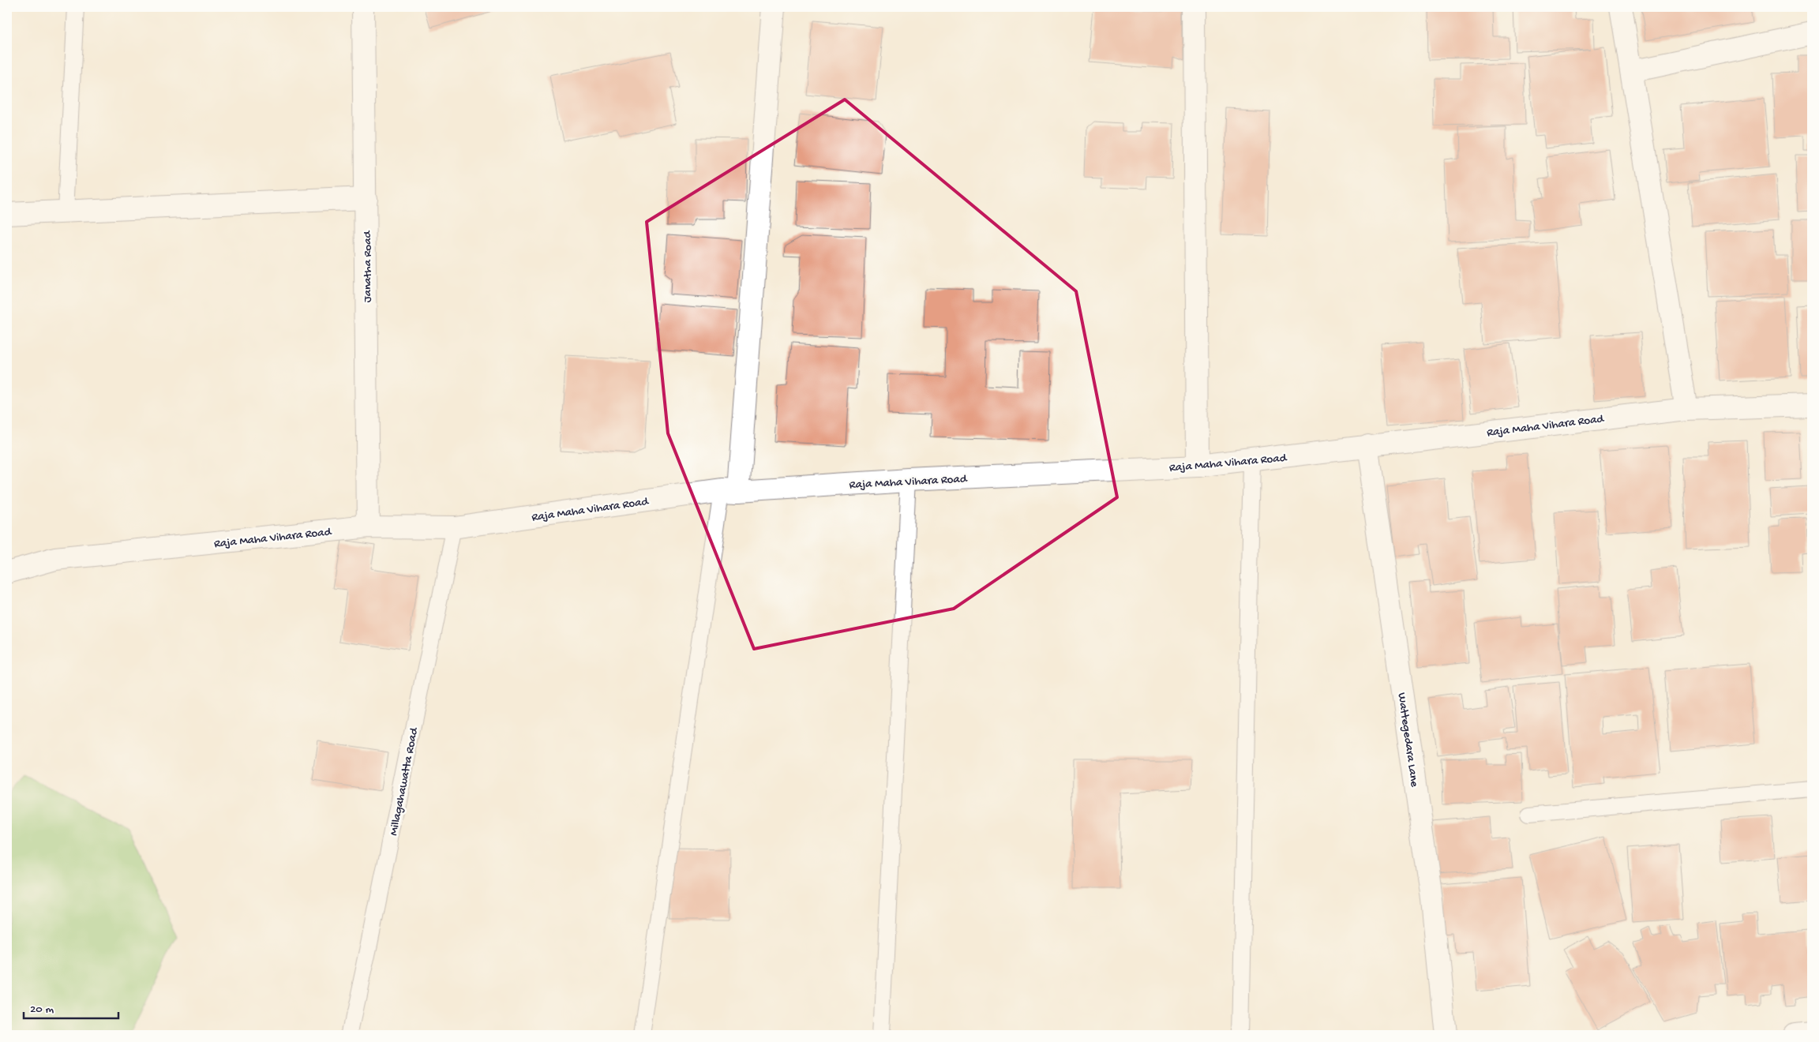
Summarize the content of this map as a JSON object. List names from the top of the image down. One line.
{"streets":{"street":["Janatha Road","Raja Maha Vihara Road","Wattegedara Lane"],"lane":["Millagahawatta Road"]},"crossings":[["Janatha Road","Raja Maha Vihara Road"],["Raja Maha Vihara Road","Wattegedara Lane"],["Raja Maha Vihara Road","Millagahawatta Road"]],"scale_bar":"20 m"}
